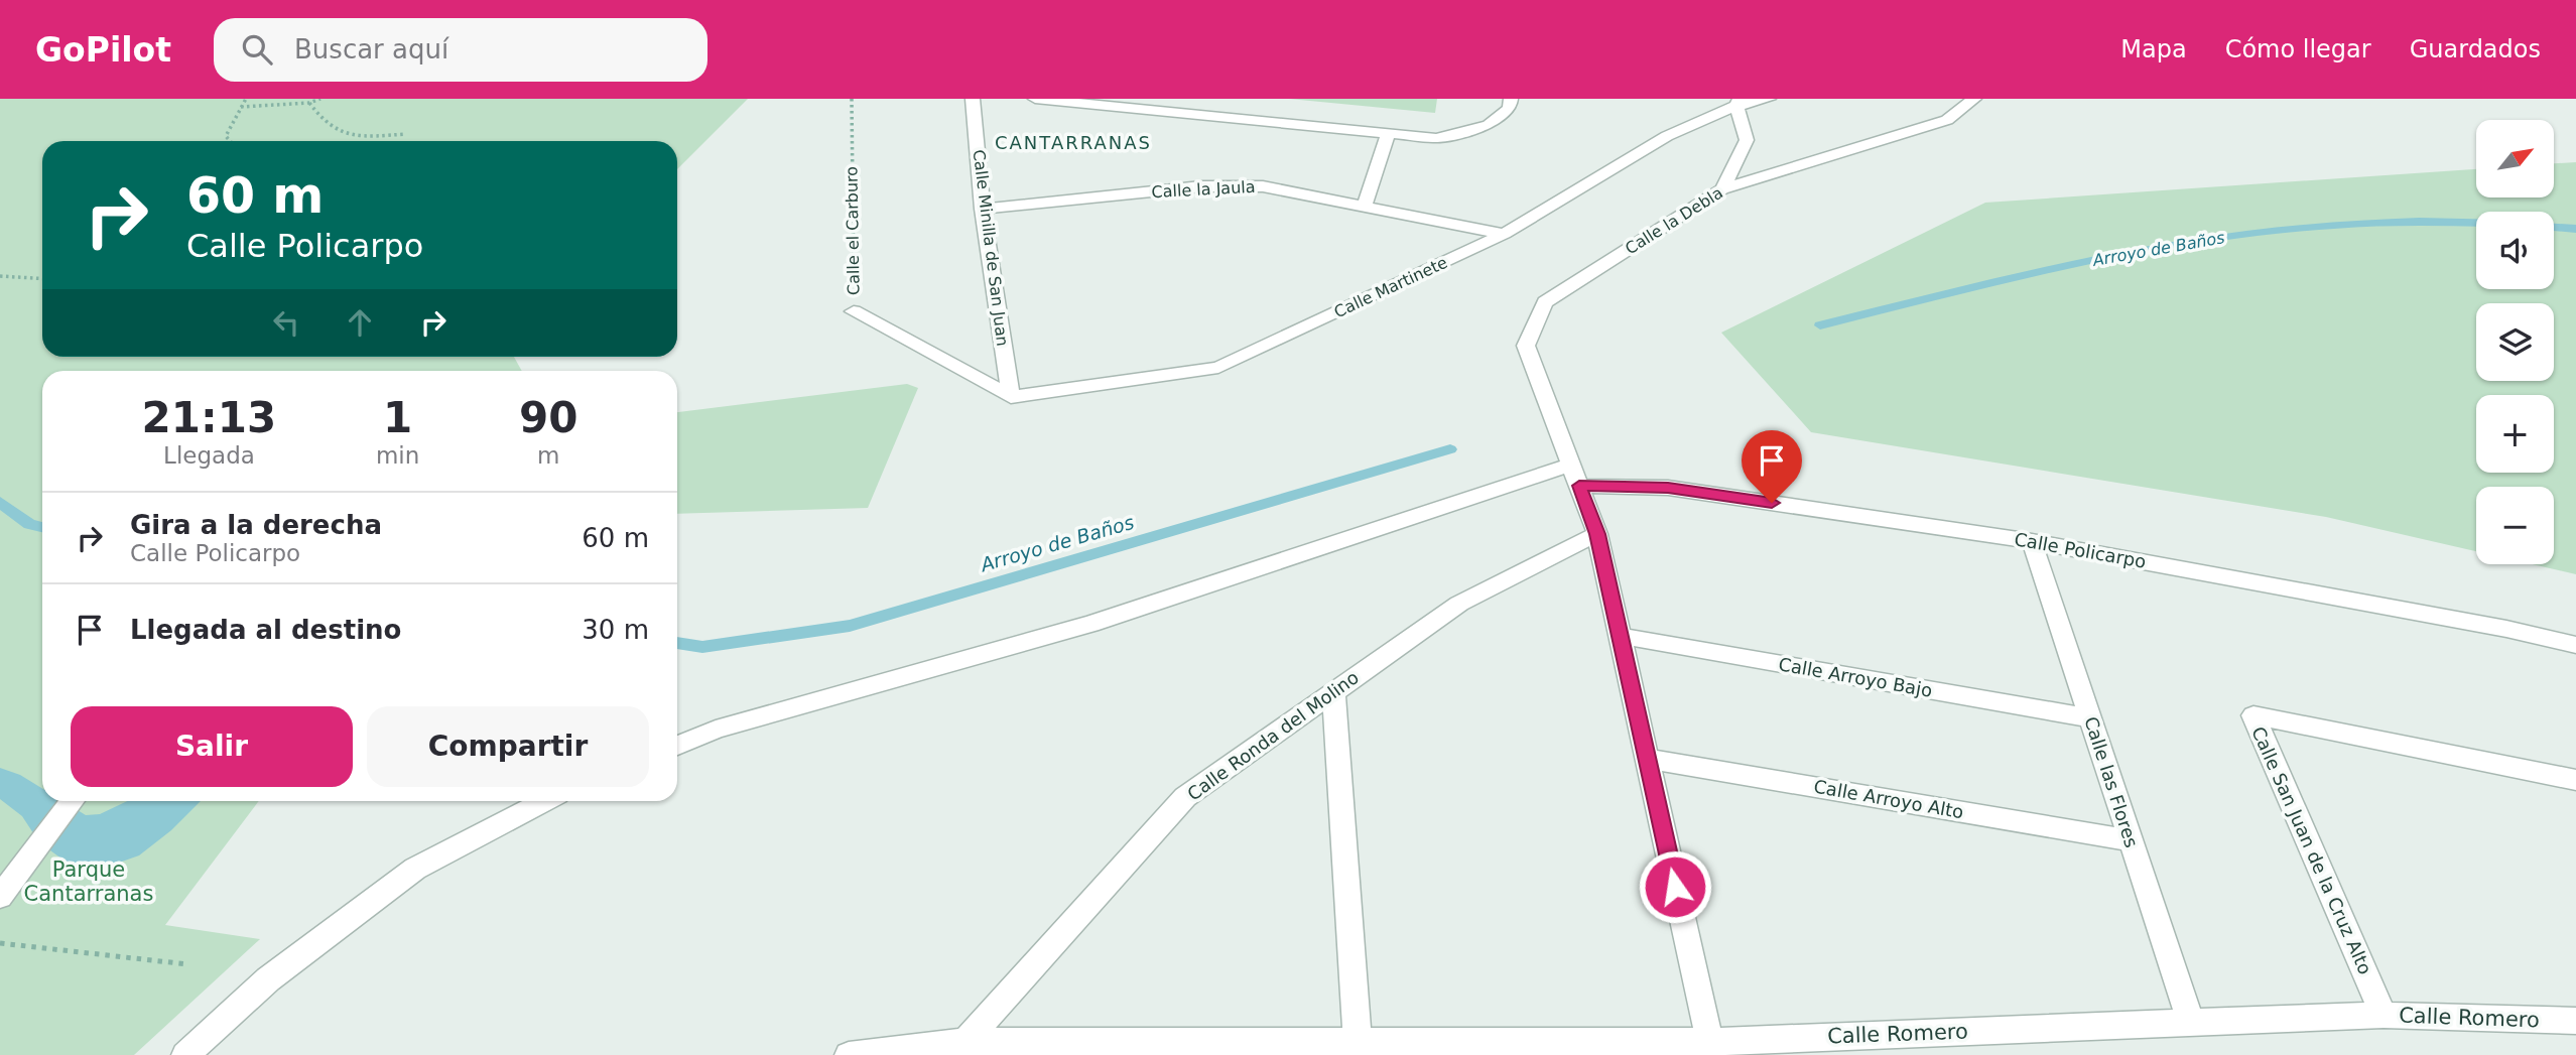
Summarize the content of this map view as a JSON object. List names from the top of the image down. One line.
{"streets":{"street":["Calle la Jaula","Calle la Debla","Calle el Carburo","Calle Minilla de San Juan","Calle Martinete","Calle Policarpo","Calle Arroyo Bajo","Calle Ronda del Molino","Calle las Flores","Calle Arroyo Alto","Calle San Juan de la Cruz Alto","Calle Romero"]},"crossings":[["Calle la Jaula","Calle Minilla de San Juan"],["Calle la Jaula","Calle Martinete"],["Calle la Debla","Calle Policarpo"],["Calle el Carburo","Calle Minilla de San Juan"],["Calle el Carburo","Calle Martinete"],["Calle Minilla de San Juan","Calle Martinete"],["Calle Policarpo","Calle las Flores"],["Calle Arroyo Bajo","Calle las Flores"],["Calle Ronda del Molino","Calle Romero"],["Calle las Flores","Calle Arroyo Alto"],["Calle las Flores","Calle Romero"],["Calle San Juan de la Cruz Alto","Calle Romero"]],"districts":["CANTARRANAS"],"water":["Arroyo de Baños"],"parks":["Parque Cantarranas"],"north":"top right","page":{"header":"GoPilot","search":"Buscar aquí","nav":["Mapa","Cómo llegar","Guardados"],"map_buttons":["+","−"],"turn":["60 m","Calle Policarpo"],"eta":["21:13","Llegada","1","min","90","m"],"list":[{"name":"Gira a la derecha","note":"Calle Policarpo","value":"60 m"},{"name":"Llegada al destino","value":"30 m"}],"buttons":["Salir","Compartir"]}}
